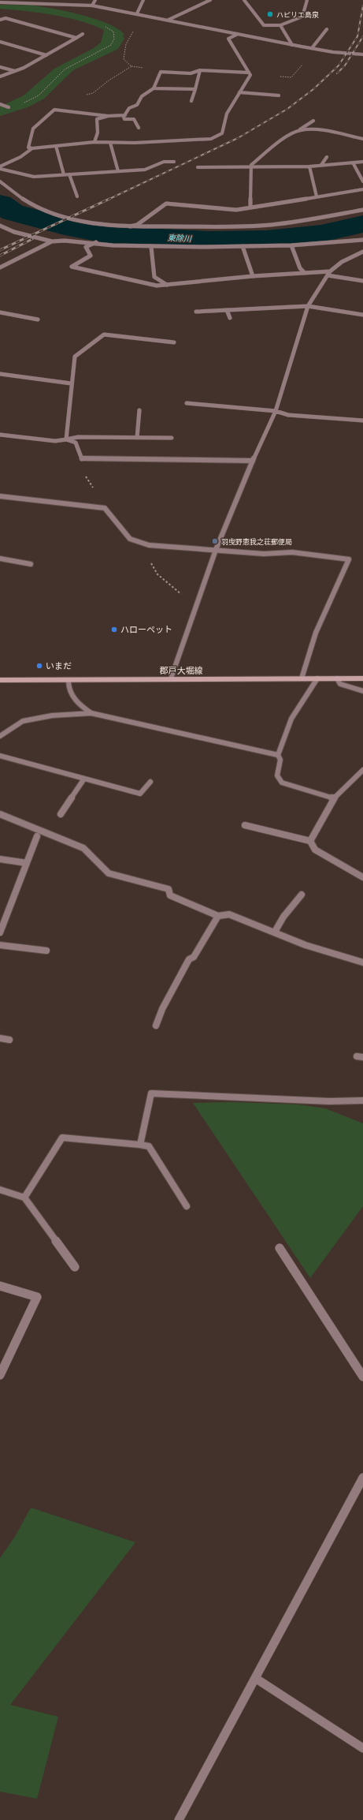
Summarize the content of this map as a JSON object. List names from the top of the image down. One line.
{"streets":{"main road":["郡戸大堀線"]},"water":["東除川"],"places":["ハピリエ島泉","羽曳野恵我之荘郵便局","ハローペット","いまだ"]}
